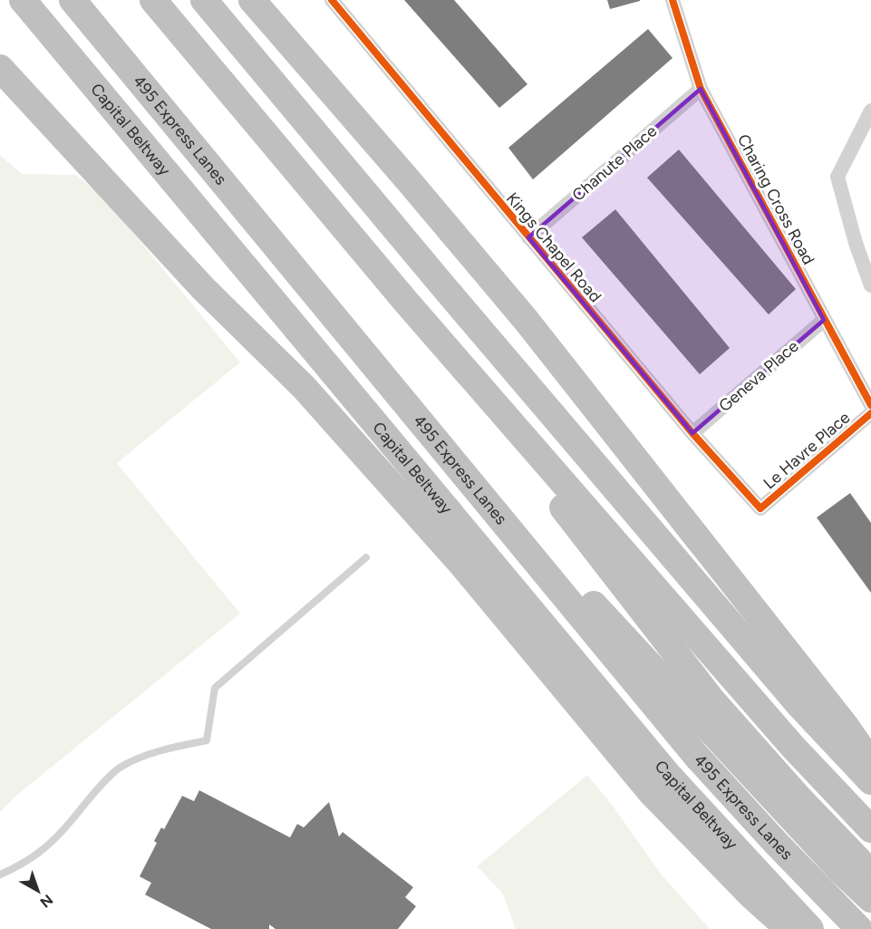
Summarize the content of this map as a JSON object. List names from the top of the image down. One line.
{"streets":{"highway":["Capital Beltway","495 Express Lanes"],"street":["Chanute Place","Charing Cross Road","Kings Chapel Road","Geneva Place","Le Havre Place"]},"crossings":[["Chanute Place","Charing Cross Road"],["Chanute Place","Kings Chapel Road"],["Charing Cross Road","Geneva Place"],["Kings Chapel Road","Geneva Place"],["Kings Chapel Road","Le Havre Place"]],"north":"bottom right"}
